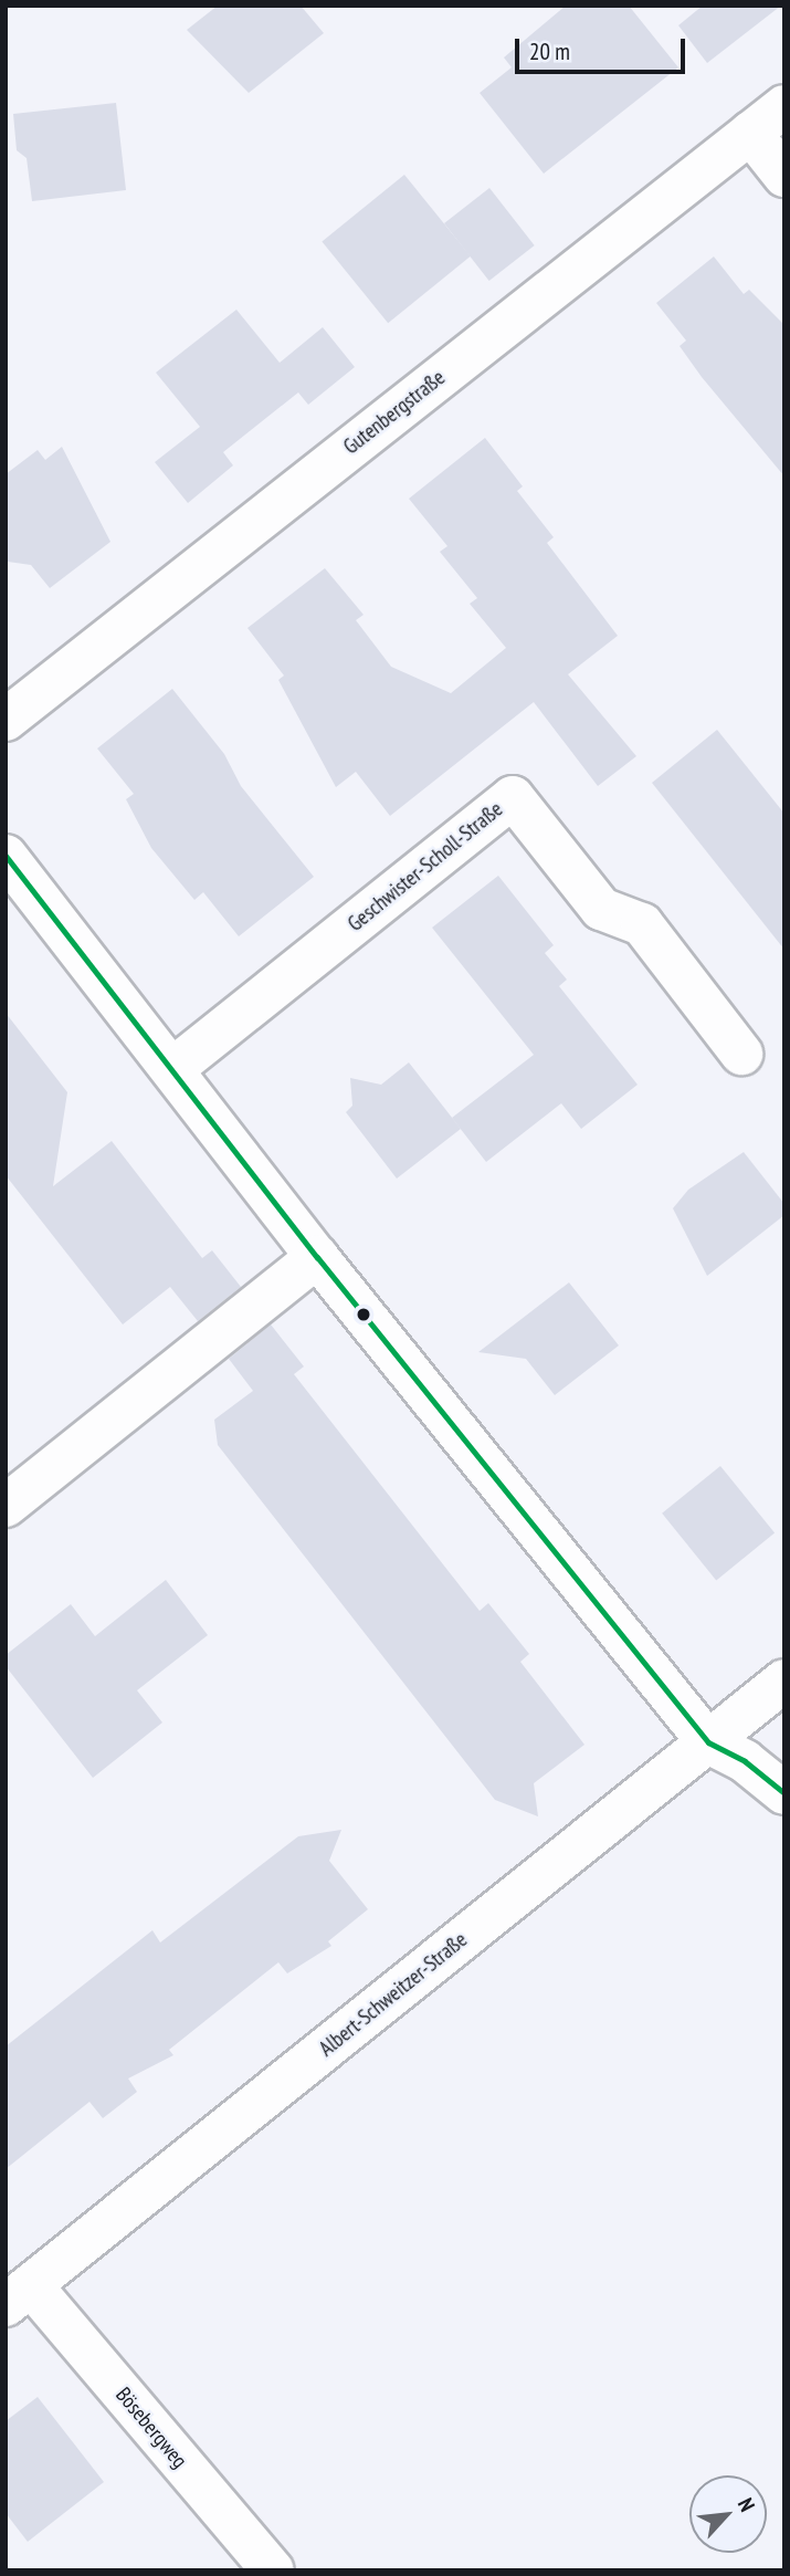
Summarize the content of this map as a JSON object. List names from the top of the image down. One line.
{"streets":{"street":["Gutenbergstraße","Geschwister-Scholl-Straße","Albert-Schweitzer-Straße","Bösebergweg"]},"crossings":[["Albert-Schweitzer-Straße","Bösebergweg"]],"scale_bar":"20 m","north":"top right"}
